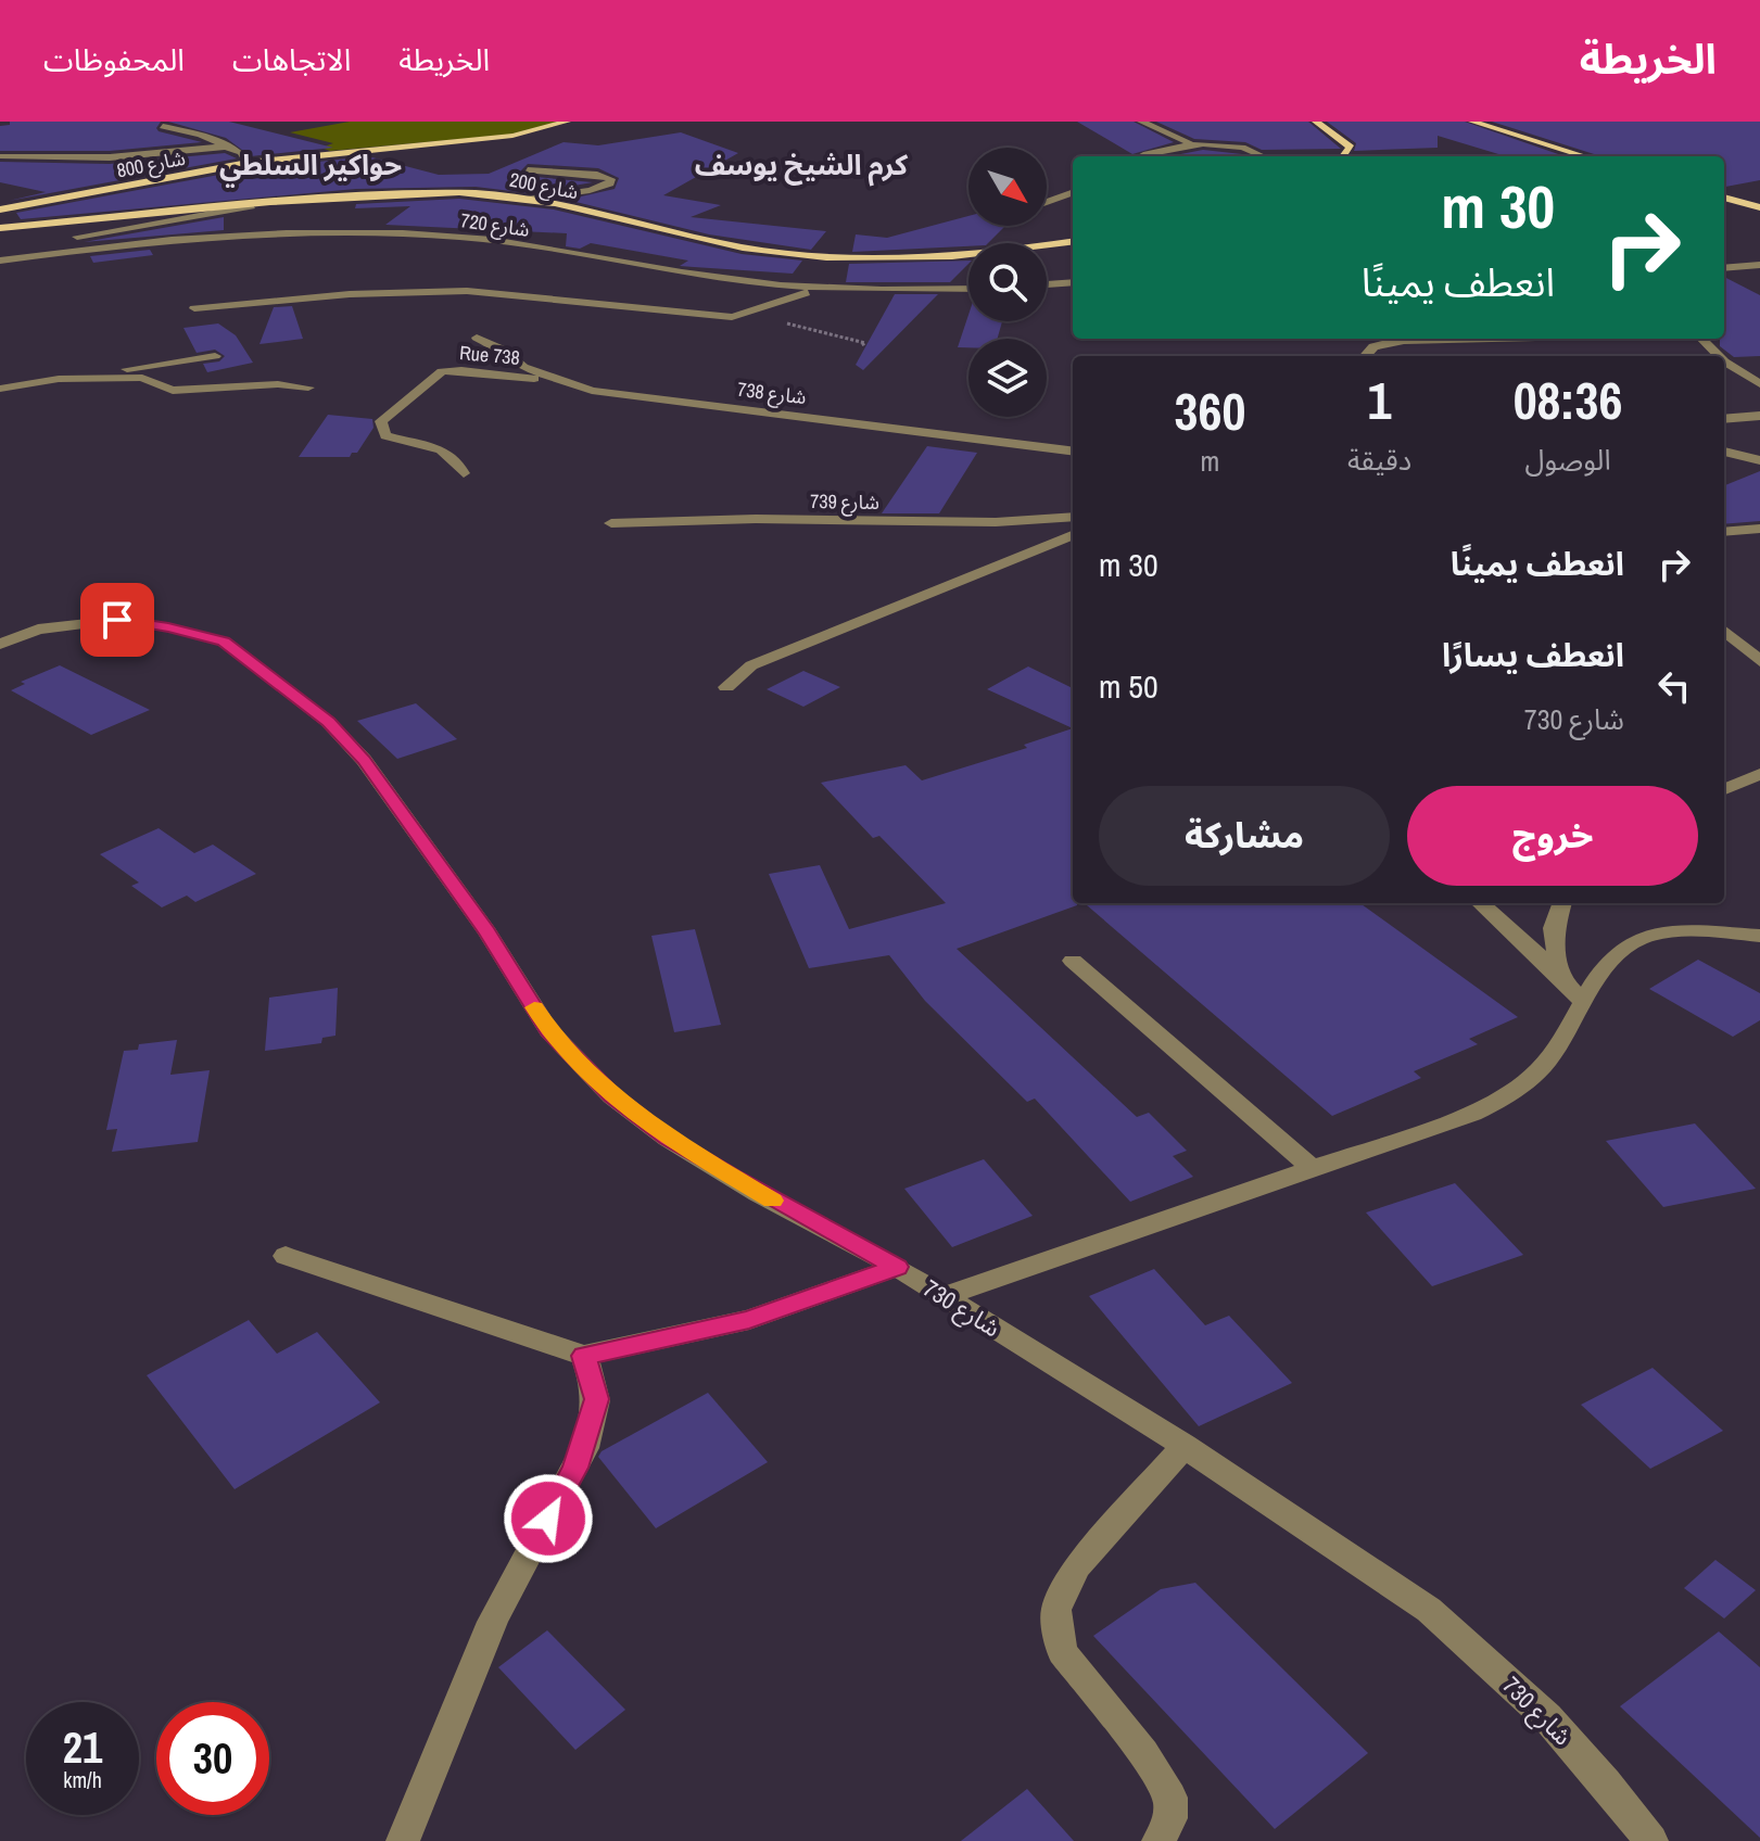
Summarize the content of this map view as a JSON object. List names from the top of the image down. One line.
{"streets":{"main road":["شارع 800","شارع 200"],"street":["شارع 720","Rue 738","شارع 738","شارع 739","شارع 730"]},"crossings":[["Rue 738","شارع 738"]],"districts":["حواكير السلطي","كرم الشيخ يوسف"],"north":"bottom right","page":{"header":"الخريطة","nav":["الخريطة","الاتجاهات","المحفوظات"],"turn":["30 m","انعطف يمينًا"],"eta":["08:36","الوصول","1","دقيقة","360","m"],"list":[{"name":"انعطف يمينًا","value":"30 m"},{"name":"انعطف يسارًا","note":"شارع 730","value":"50 m"}],"buttons":["خروج","مشاركة"],"speed":"21 km/h","limit":"30"}}
